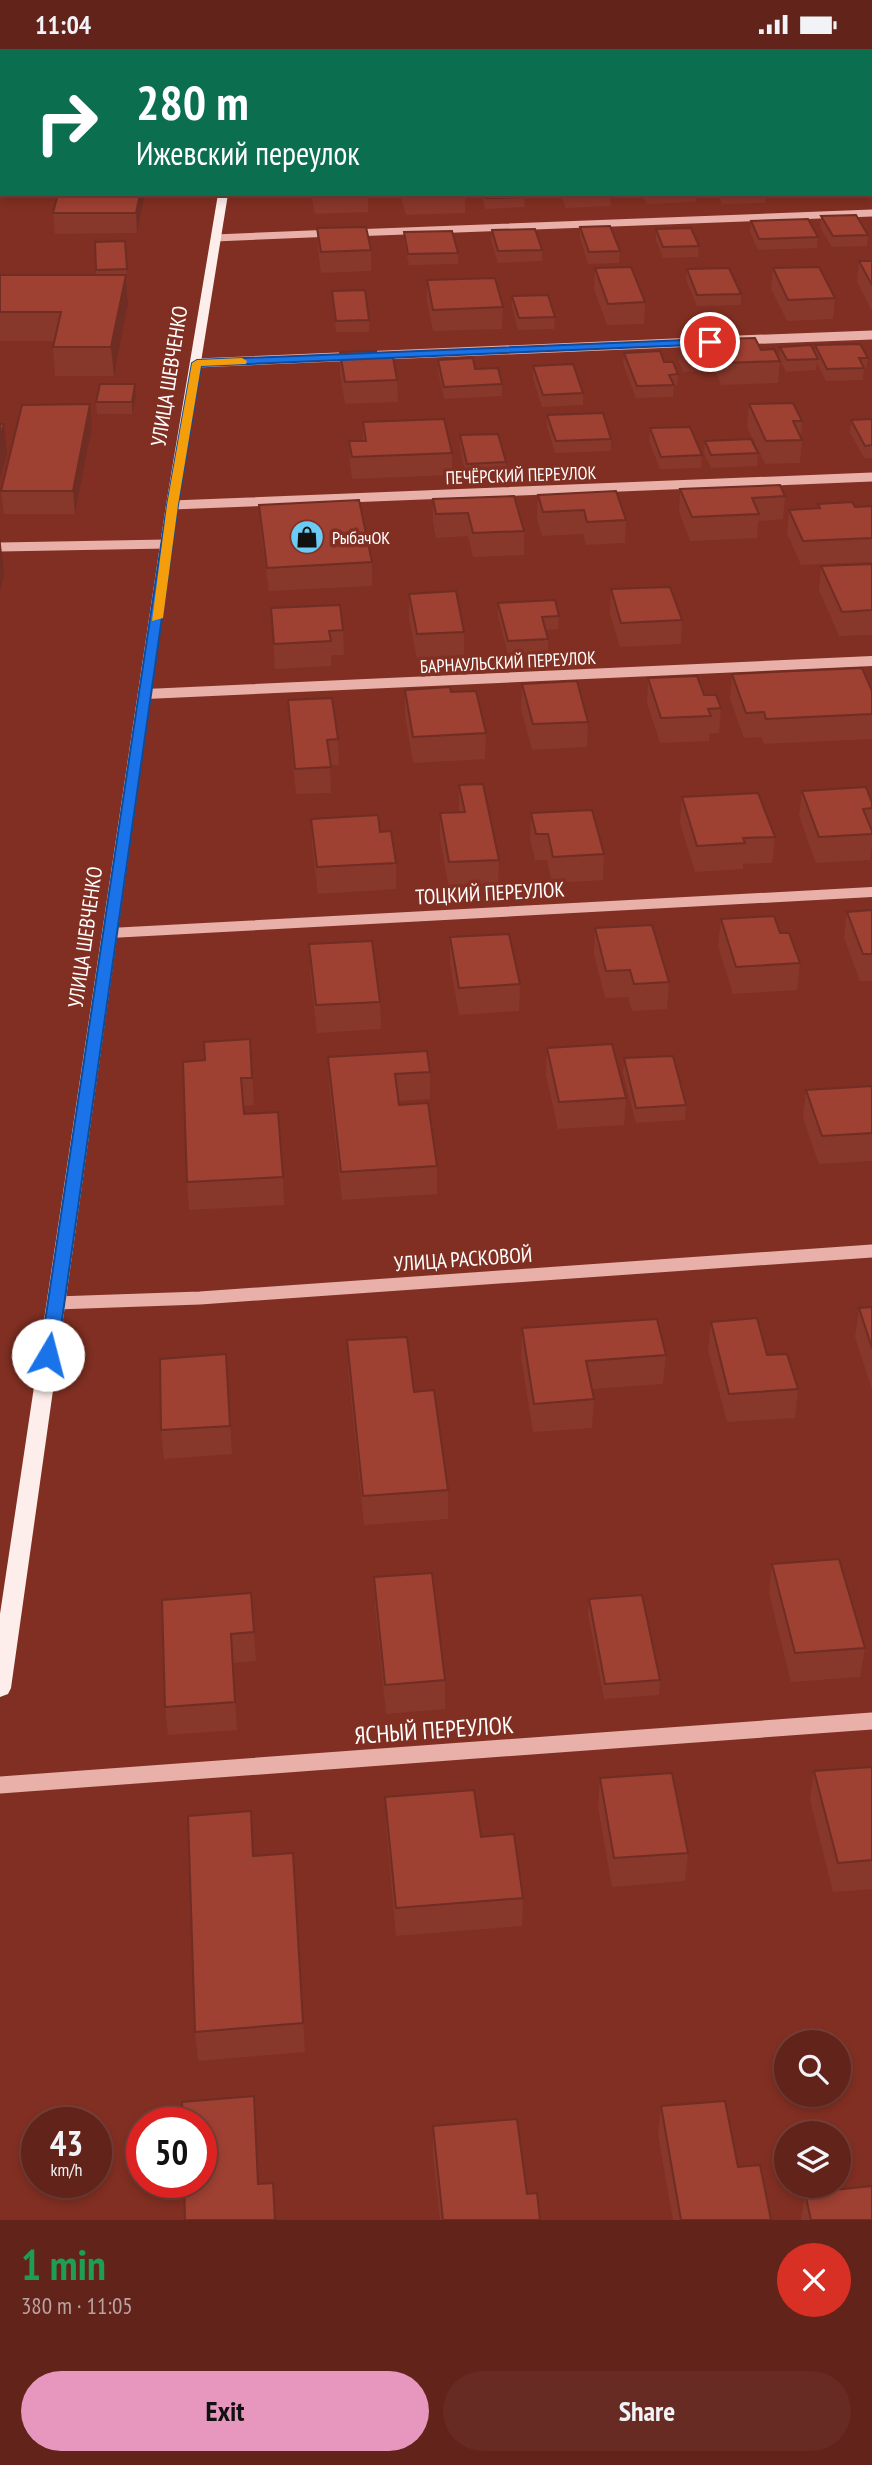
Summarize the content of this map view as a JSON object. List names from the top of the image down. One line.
{"streets":{"main road":["УЛИЦА ШЕВЧЕНКО"],"street":["ПЕЧЁРСКИЙ ПЕРЕУЛОК","БАРНАУЛЬСКИЙ ПЕРЕУЛОК","ТОЦКИЙ ПЕРЕУЛОК","УЛИЦА РАСКОВОЙ","ЯСНЫЙ ПЕРЕУЛОК"]},"crossings":[["УЛИЦА ШЕВЧЕНКО","ПЕЧЁРСКИЙ ПЕРЕУЛОК"],["УЛИЦА ШЕВЧЕНКО","БАРНАУЛЬСКИЙ ПЕРЕУЛОК"],["УЛИЦА ШЕВЧЕНКО","ТОЦКИЙ ПЕРЕУЛОК"],["УЛИЦА ШЕВЧЕНКО","УЛИЦА РАСКОВОЙ"]],"places":{"shop":["РыбачОК"]},"page":{"status":"11:04","turn":["280 m","Ижевский переулок"],"speed":"43 km/h","limit":"50","heading":["1 min","380 m · 11:05"],"buttons":["Exit","Share"]}}
